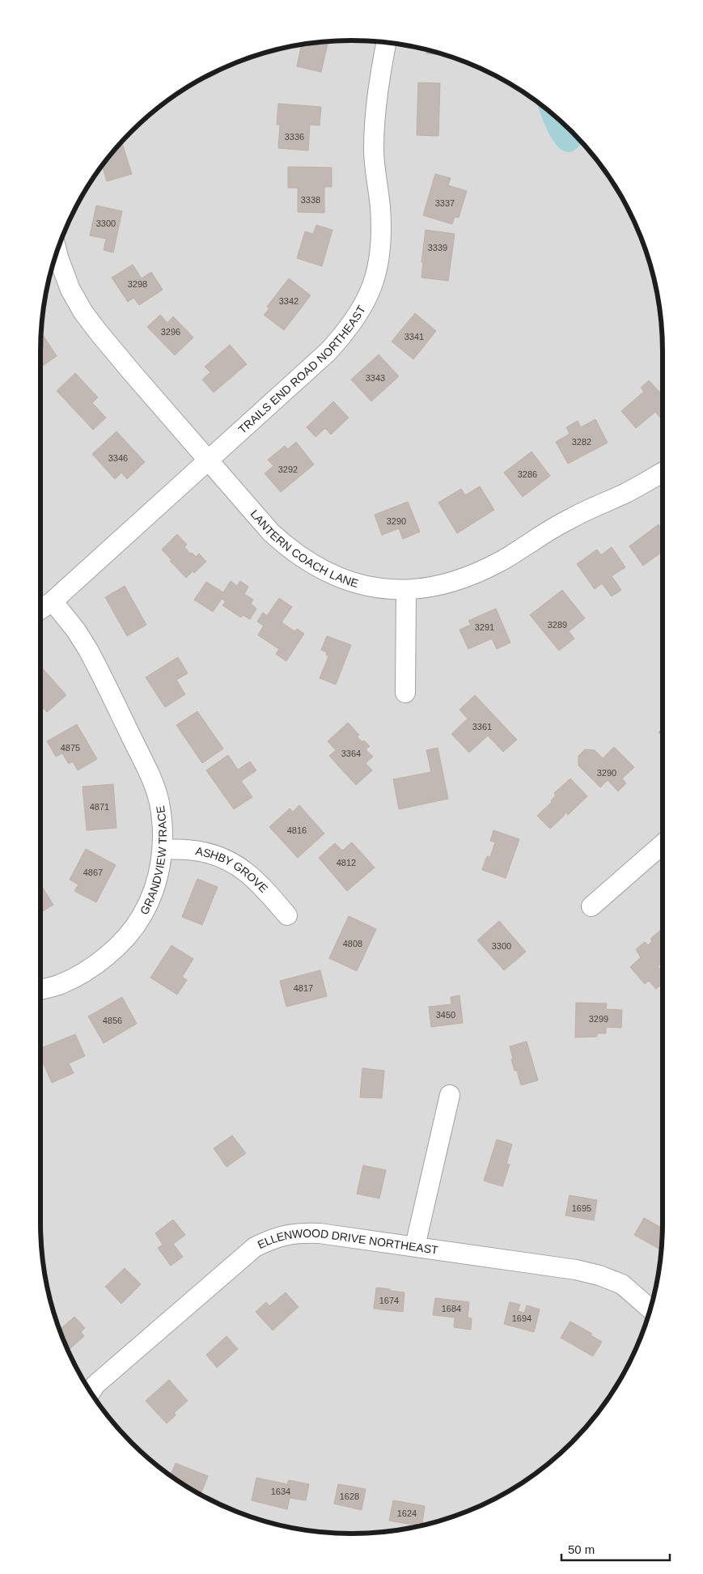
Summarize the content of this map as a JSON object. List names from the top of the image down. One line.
{"streets":{"street":["TRAILS END ROAD NORTHEAST","LANTERN COACH LANE","GRANDVIEW TRACE","ASHBY GROVE","ELLENWOOD DRIVE NORTHEAST"]},"crossings":[["TRAILS END ROAD NORTHEAST","LANTERN COACH LANE"],["TRAILS END ROAD NORTHEAST","GRANDVIEW TRACE"],["GRANDVIEW TRACE","ASHBY GROVE"]],"house_numbers":["3336","3338","3337","3300","3339","3298","3342","3296","3341","3343","3282","3346","3292","3286","3290","3289","3291","3361","4875","3364","3290","4871","4816","4812","4867","4808","3300","4817","3450","3299","4856","1695","1674","1684","1694","1634","1628","1624"],"scale_bar":"50 m"}
